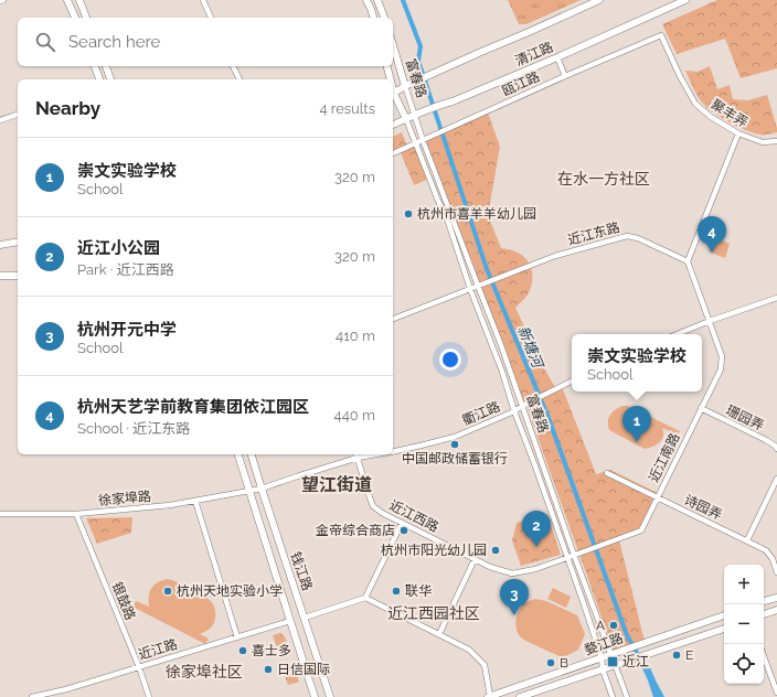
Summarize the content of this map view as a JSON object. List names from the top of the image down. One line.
{"streets":{"main road":["清江路","富春路","钱江路","婺江路"],"street":["瓯江路","聚丰弄","近江东路","衢江路","珊园弄","近江南路","徐家埠路","诗园弄","近江西路","银鼓路","近江路"]},"crossings":[["清江路","富春路"],["富春路","瓯江路"],["富春路","近江东路"],["富春路","衢江路"],["富春路","近江南路"],["富春路","近江西路"],["富春路","婺江路"],["瓯江路","聚丰弄"],["衢江路","徐家埠路"],["衢江路","近江西路"],["衢江路","钱江路"],["珊园弄","近江南路"],["近江南路","诗园弄"],["近江南路","近江西路"],["徐家埠路","钱江路"],["徐家埠路","银鼓路"],["钱江路","近江路"],["银鼓路","近江路"]],"districts":["在水一方社区","望江街道","近江西园社区","徐家埠社区"],"water":["新塘河"],"places":{"other":["杭州市喜羊羊幼儿园","中国邮政储蓄银行","金帝综合商店","杭州市阳光幼儿园","杭州天地实验小学","联华","A","喜士多","E","B","日信国际"],"transit":["近江"]},"page":{"search":"Search here","heading":["Nearby","4 results"],"list":[{"mark":"1","name":"崇文实验学校","note":"School","value":"320 m"},{"mark":"2","name":"近江小公园","note":"Park · 近江西路","value":"320 m"},{"mark":"3","name":"杭州开元中学","note":"School","value":"410 m"},{"mark":"4","name":"杭州天艺学前教育集团依江园区","note":"School · 近江东路","value":"440 m"}],"pins":["4","1","2","3"],"popup":["崇文实验学校","School"],"map_buttons":["+","−"]}}
